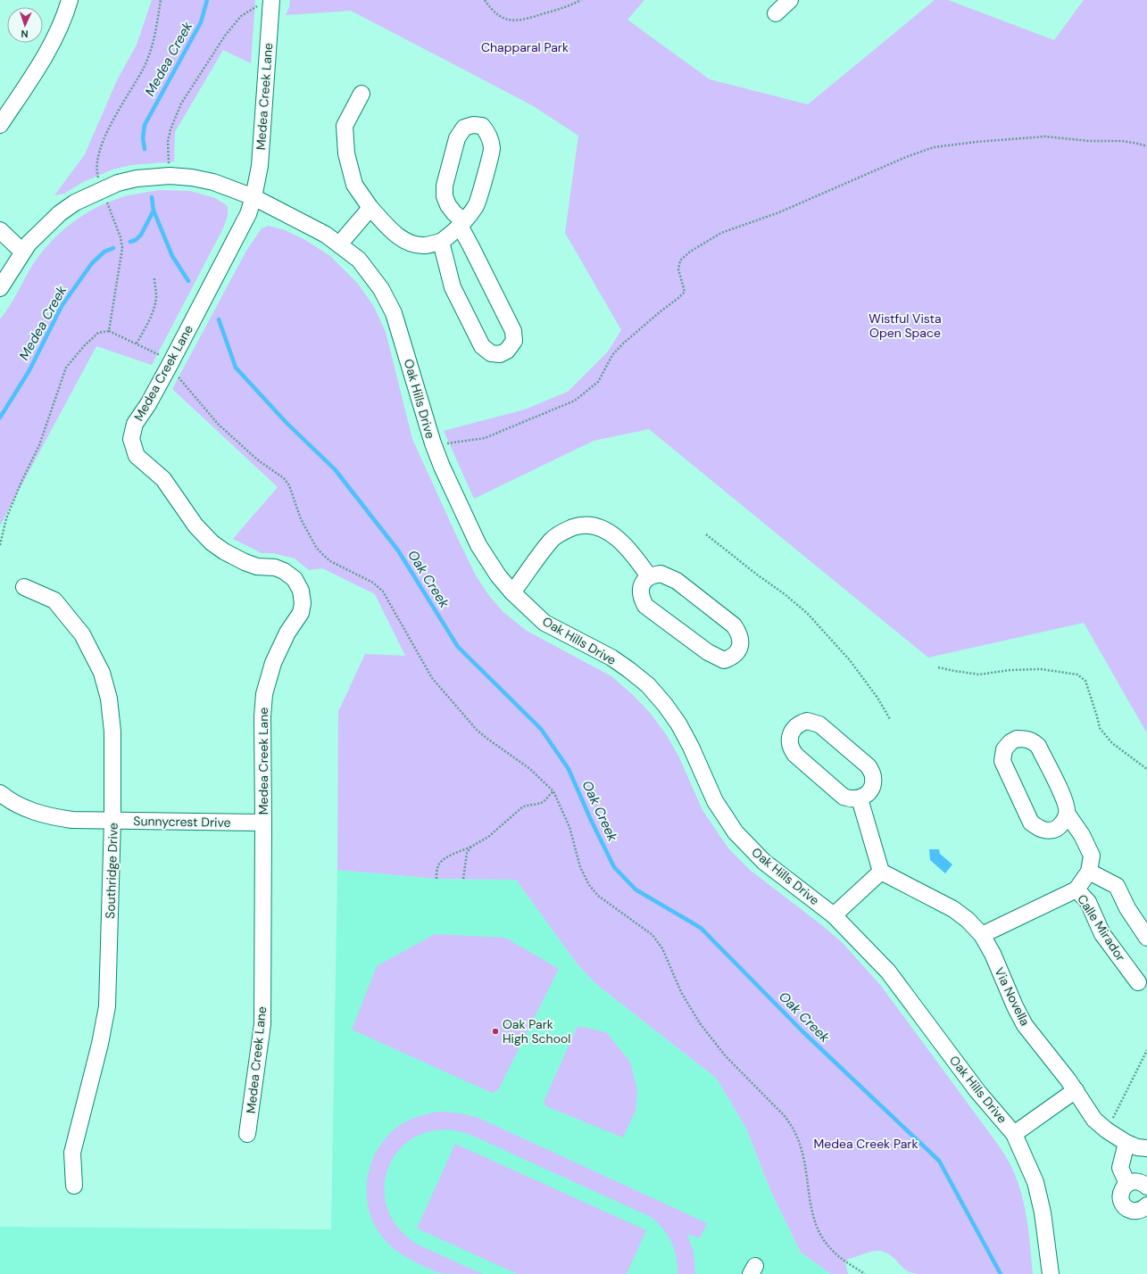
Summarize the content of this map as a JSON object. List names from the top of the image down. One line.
{"streets":{"street":["Medea Creek Lane","Oak Hills Drive","Sunnycrest Drive","Southridge Drive","Calle Mirador","Via Novella"]},"crossings":[["Medea Creek Lane","Oak Hills Drive"],["Medea Creek Lane","Sunnycrest Drive"],["Sunnycrest Drive","Southridge Drive"]],"water":["Medea Creek","Oak Creek"],"parks":["Chapparal Park","Wistful Vista Open Space","Medea Creek Park"],"places":["Oak Park High School"],"north":"bottom"}
